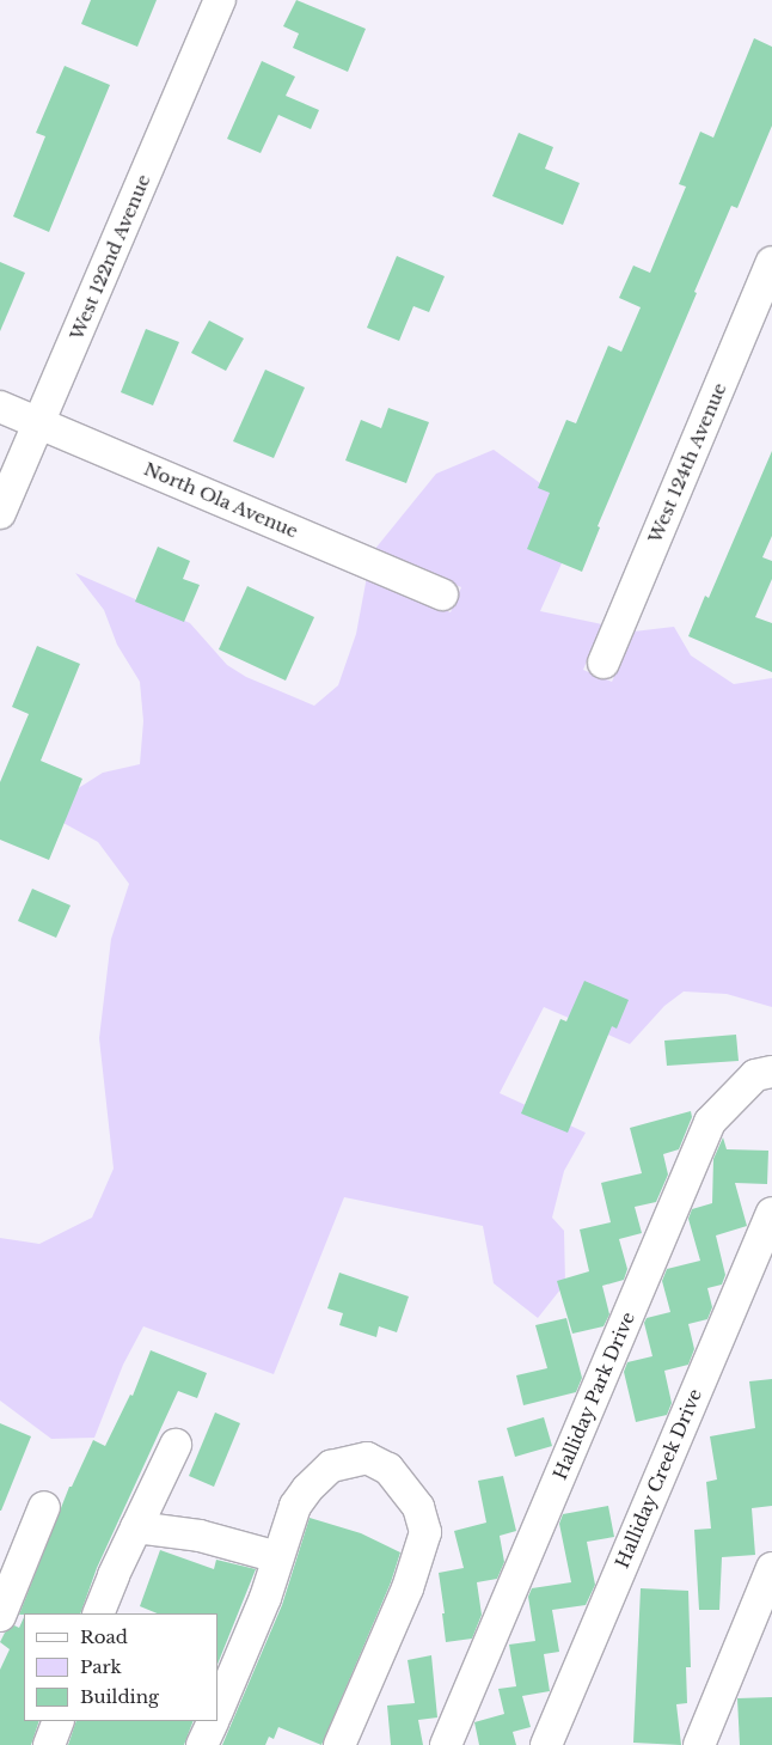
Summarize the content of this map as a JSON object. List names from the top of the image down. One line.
{"streets":{"street":["West 122nd Avenue","West 124th Avenue","North Ola Avenue","Halliday Park Drive","Halliday Creek Drive"]},"crossings":[["West 122nd Avenue","North Ola Avenue"]],"legend":["Road","Park","Building"]}
